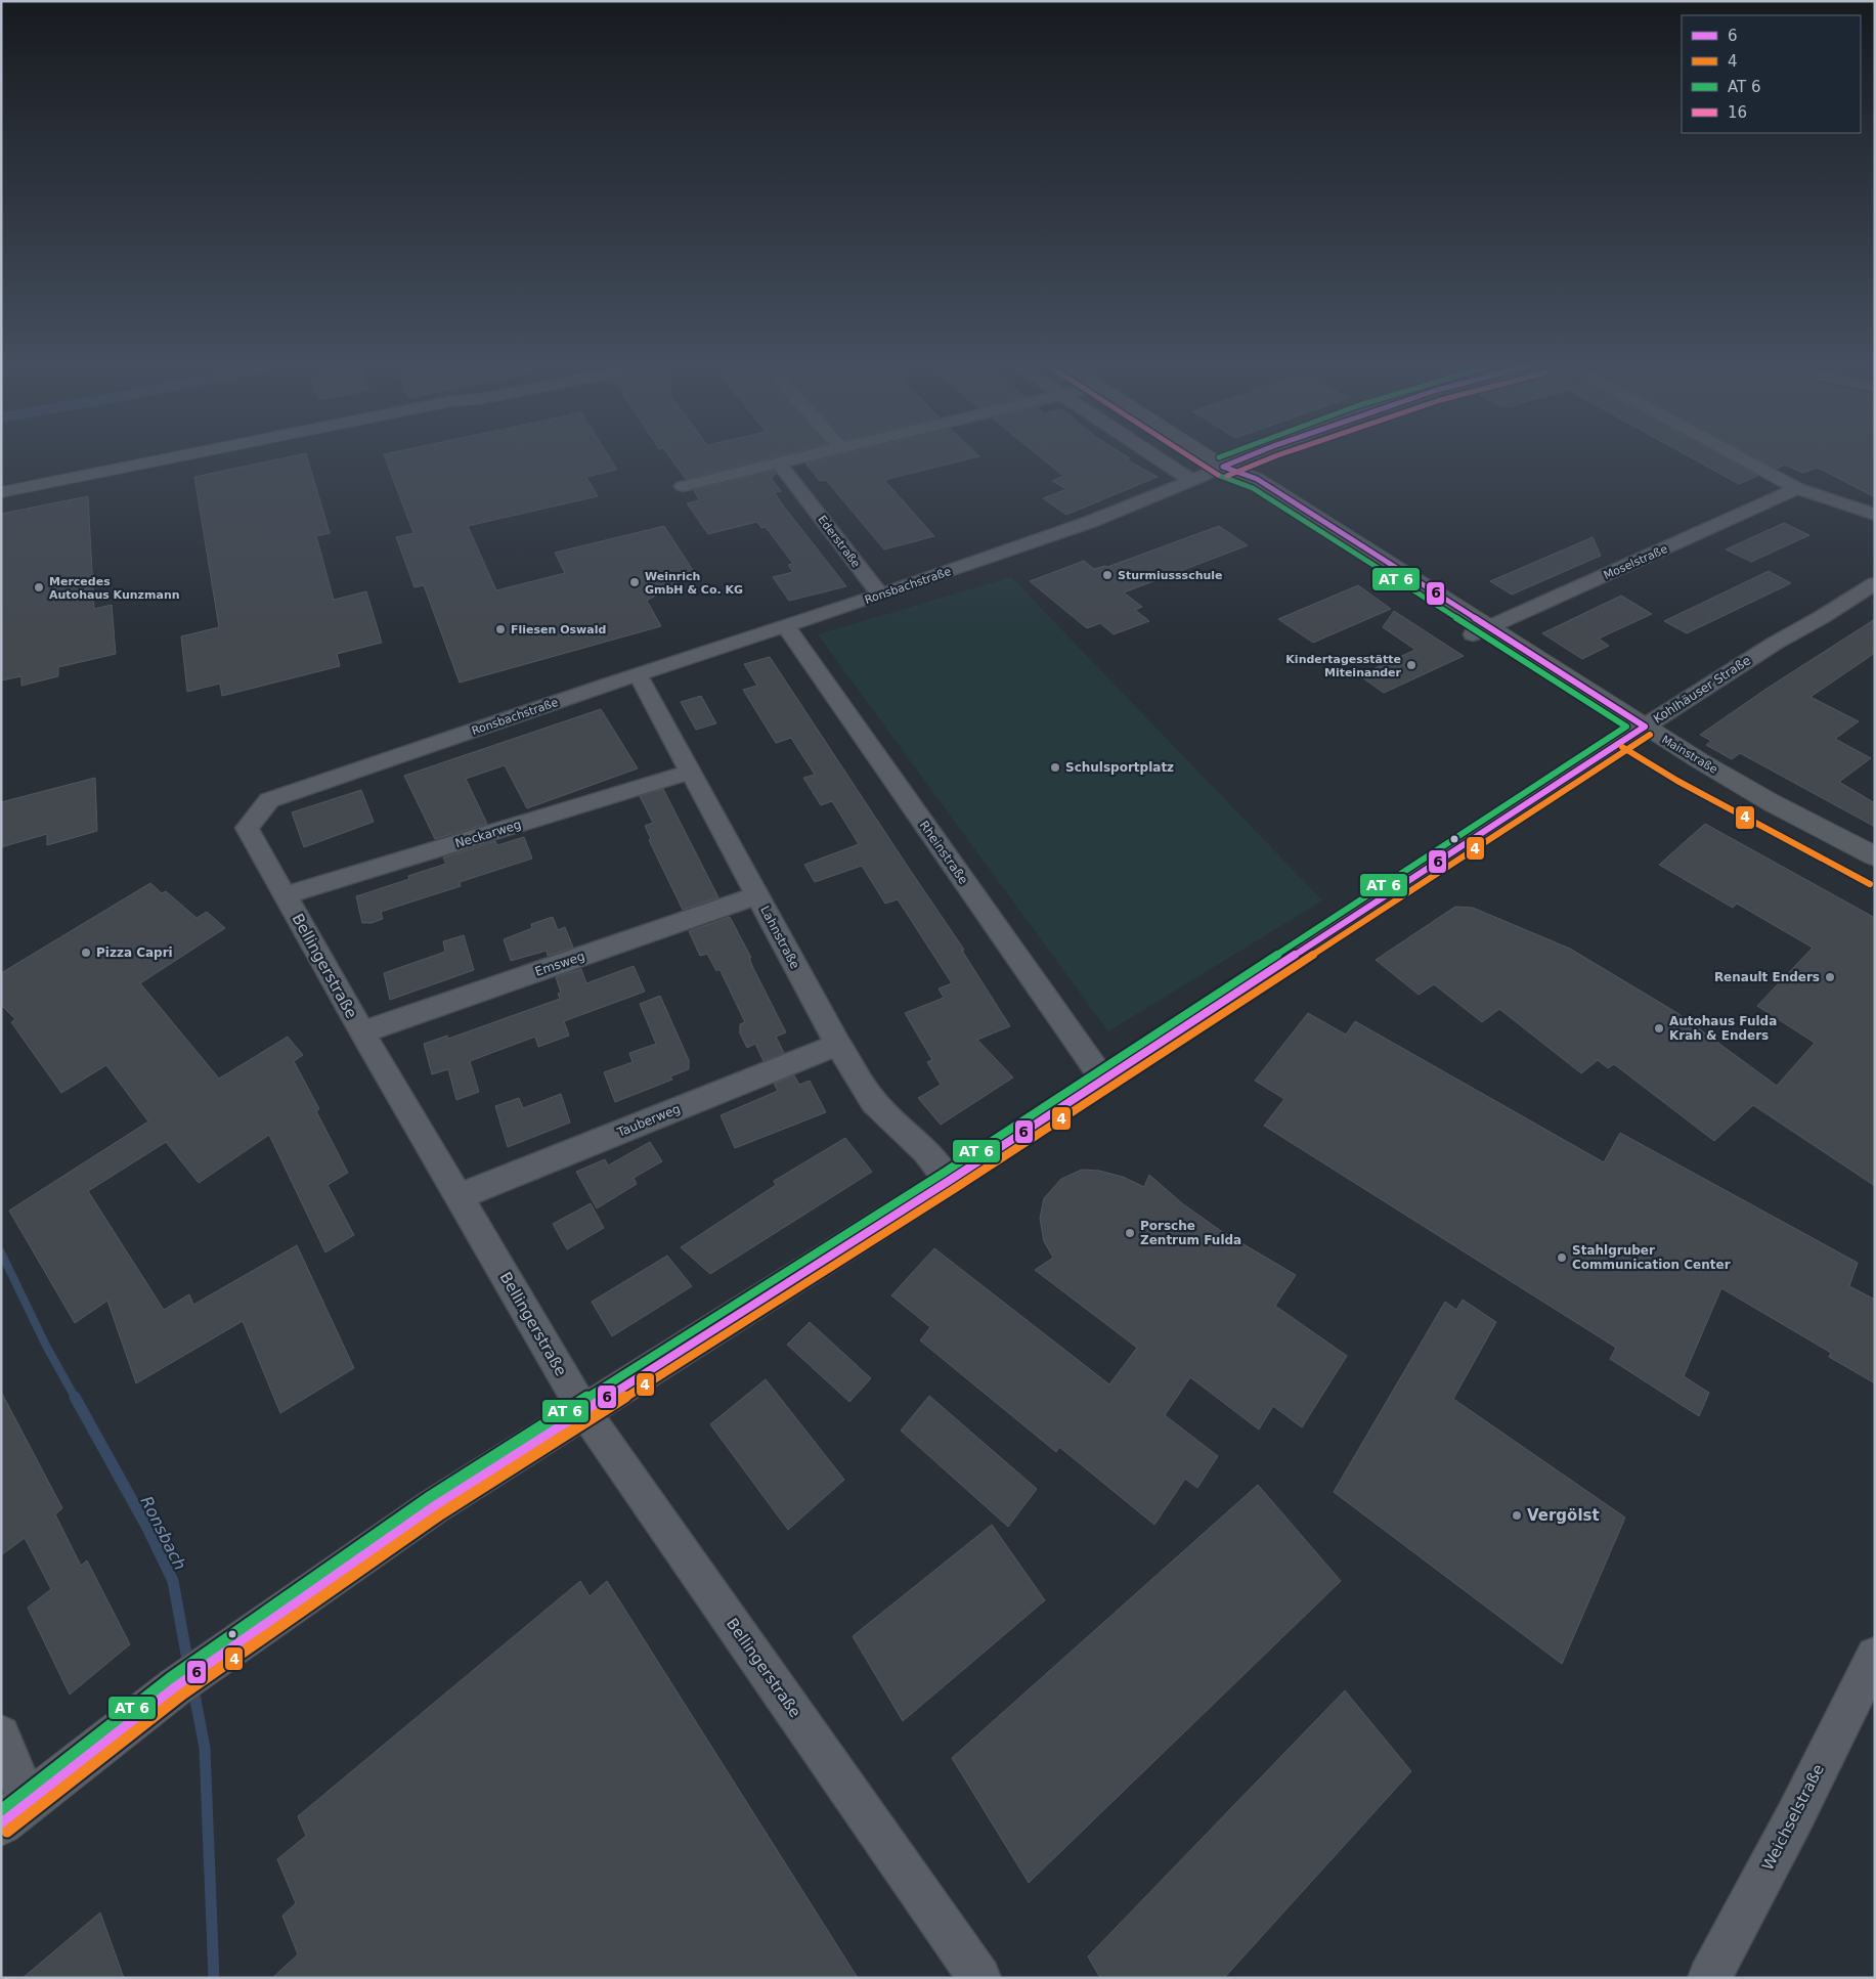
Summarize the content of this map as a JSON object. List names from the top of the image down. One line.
{"streets":{"main road":["Mainstraße"],"street":["Ederstraße","Moselstraße","Ronsbachstraße","Kohlhäuser Straße","Neckarweg","Rheinstraße","Lahnstraße","Emsweg","Bellingerstraße","Tauberweg","Weichselstraße"]},"crossings":[["Ederstraße","Ronsbachstraße"],["Moselstraße","Mainstraße"],["Ronsbachstraße","Mainstraße"],["Ronsbachstraße","Rheinstraße"],["Ronsbachstraße","Lahnstraße"],["Ronsbachstraße","Bellingerstraße"],["Kohlhäuser Straße","Mainstraße"],["Kohlhäuser Straße","Rheinstraße"],["Kohlhäuser Straße","Lahnstraße"],["Kohlhäuser Straße","Bellingerstraße"],["Neckarweg","Lahnstraße"],["Neckarweg","Bellingerstraße"],["Lahnstraße","Emsweg"],["Lahnstraße","Tauberweg"],["Emsweg","Bellingerstraße"],["Bellingerstraße","Tauberweg"]],"water":["Ronsbach"],"places":["Sturmiussschule","Weinrich GmbH & Co. KG","Mercedes Autohaus Kunzmann","Fliesen Oswald","Kindertagesstätte Miteinander","Schulsportplatz","Pizza Capri","Renault Enders","Autohaus Fulda Krah & Enders","Porsche Zentrum Fulda","Stahlgruber Communication Center","Vergölst"],"lines":["transit line 6","transit line 16","transit line 4"],"legend":["6","4","AT 6","16"]}
